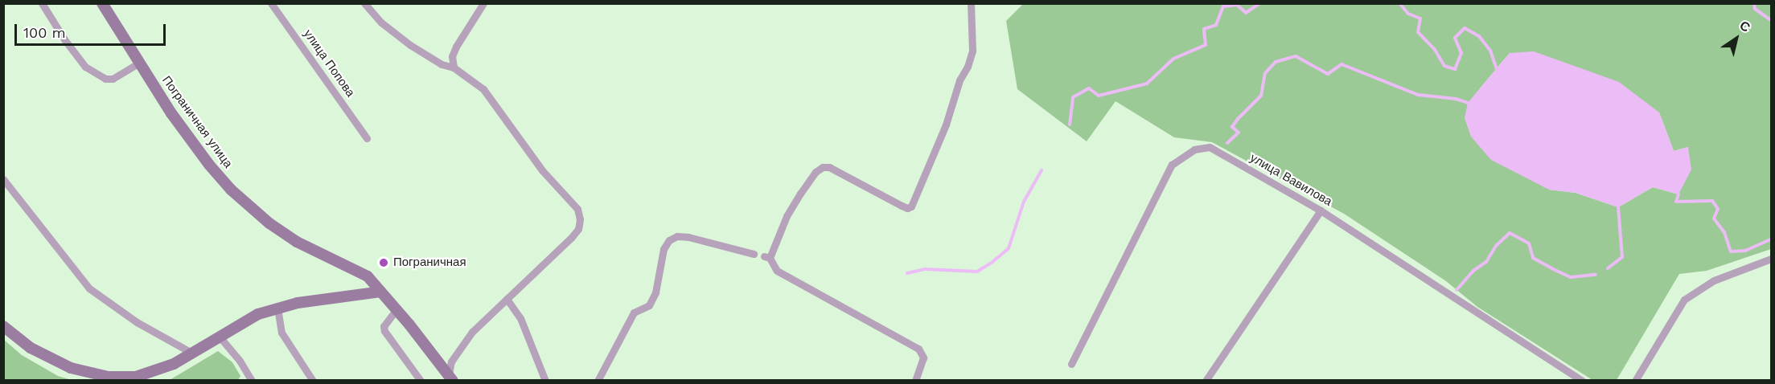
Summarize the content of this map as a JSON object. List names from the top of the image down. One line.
{"streets":{"main road":["Пограничная улица"],"street":["улица Попова","улица Вавилова"]},"places":["Пограничная"],"scale_bar":"100 m","north":"top right"}
